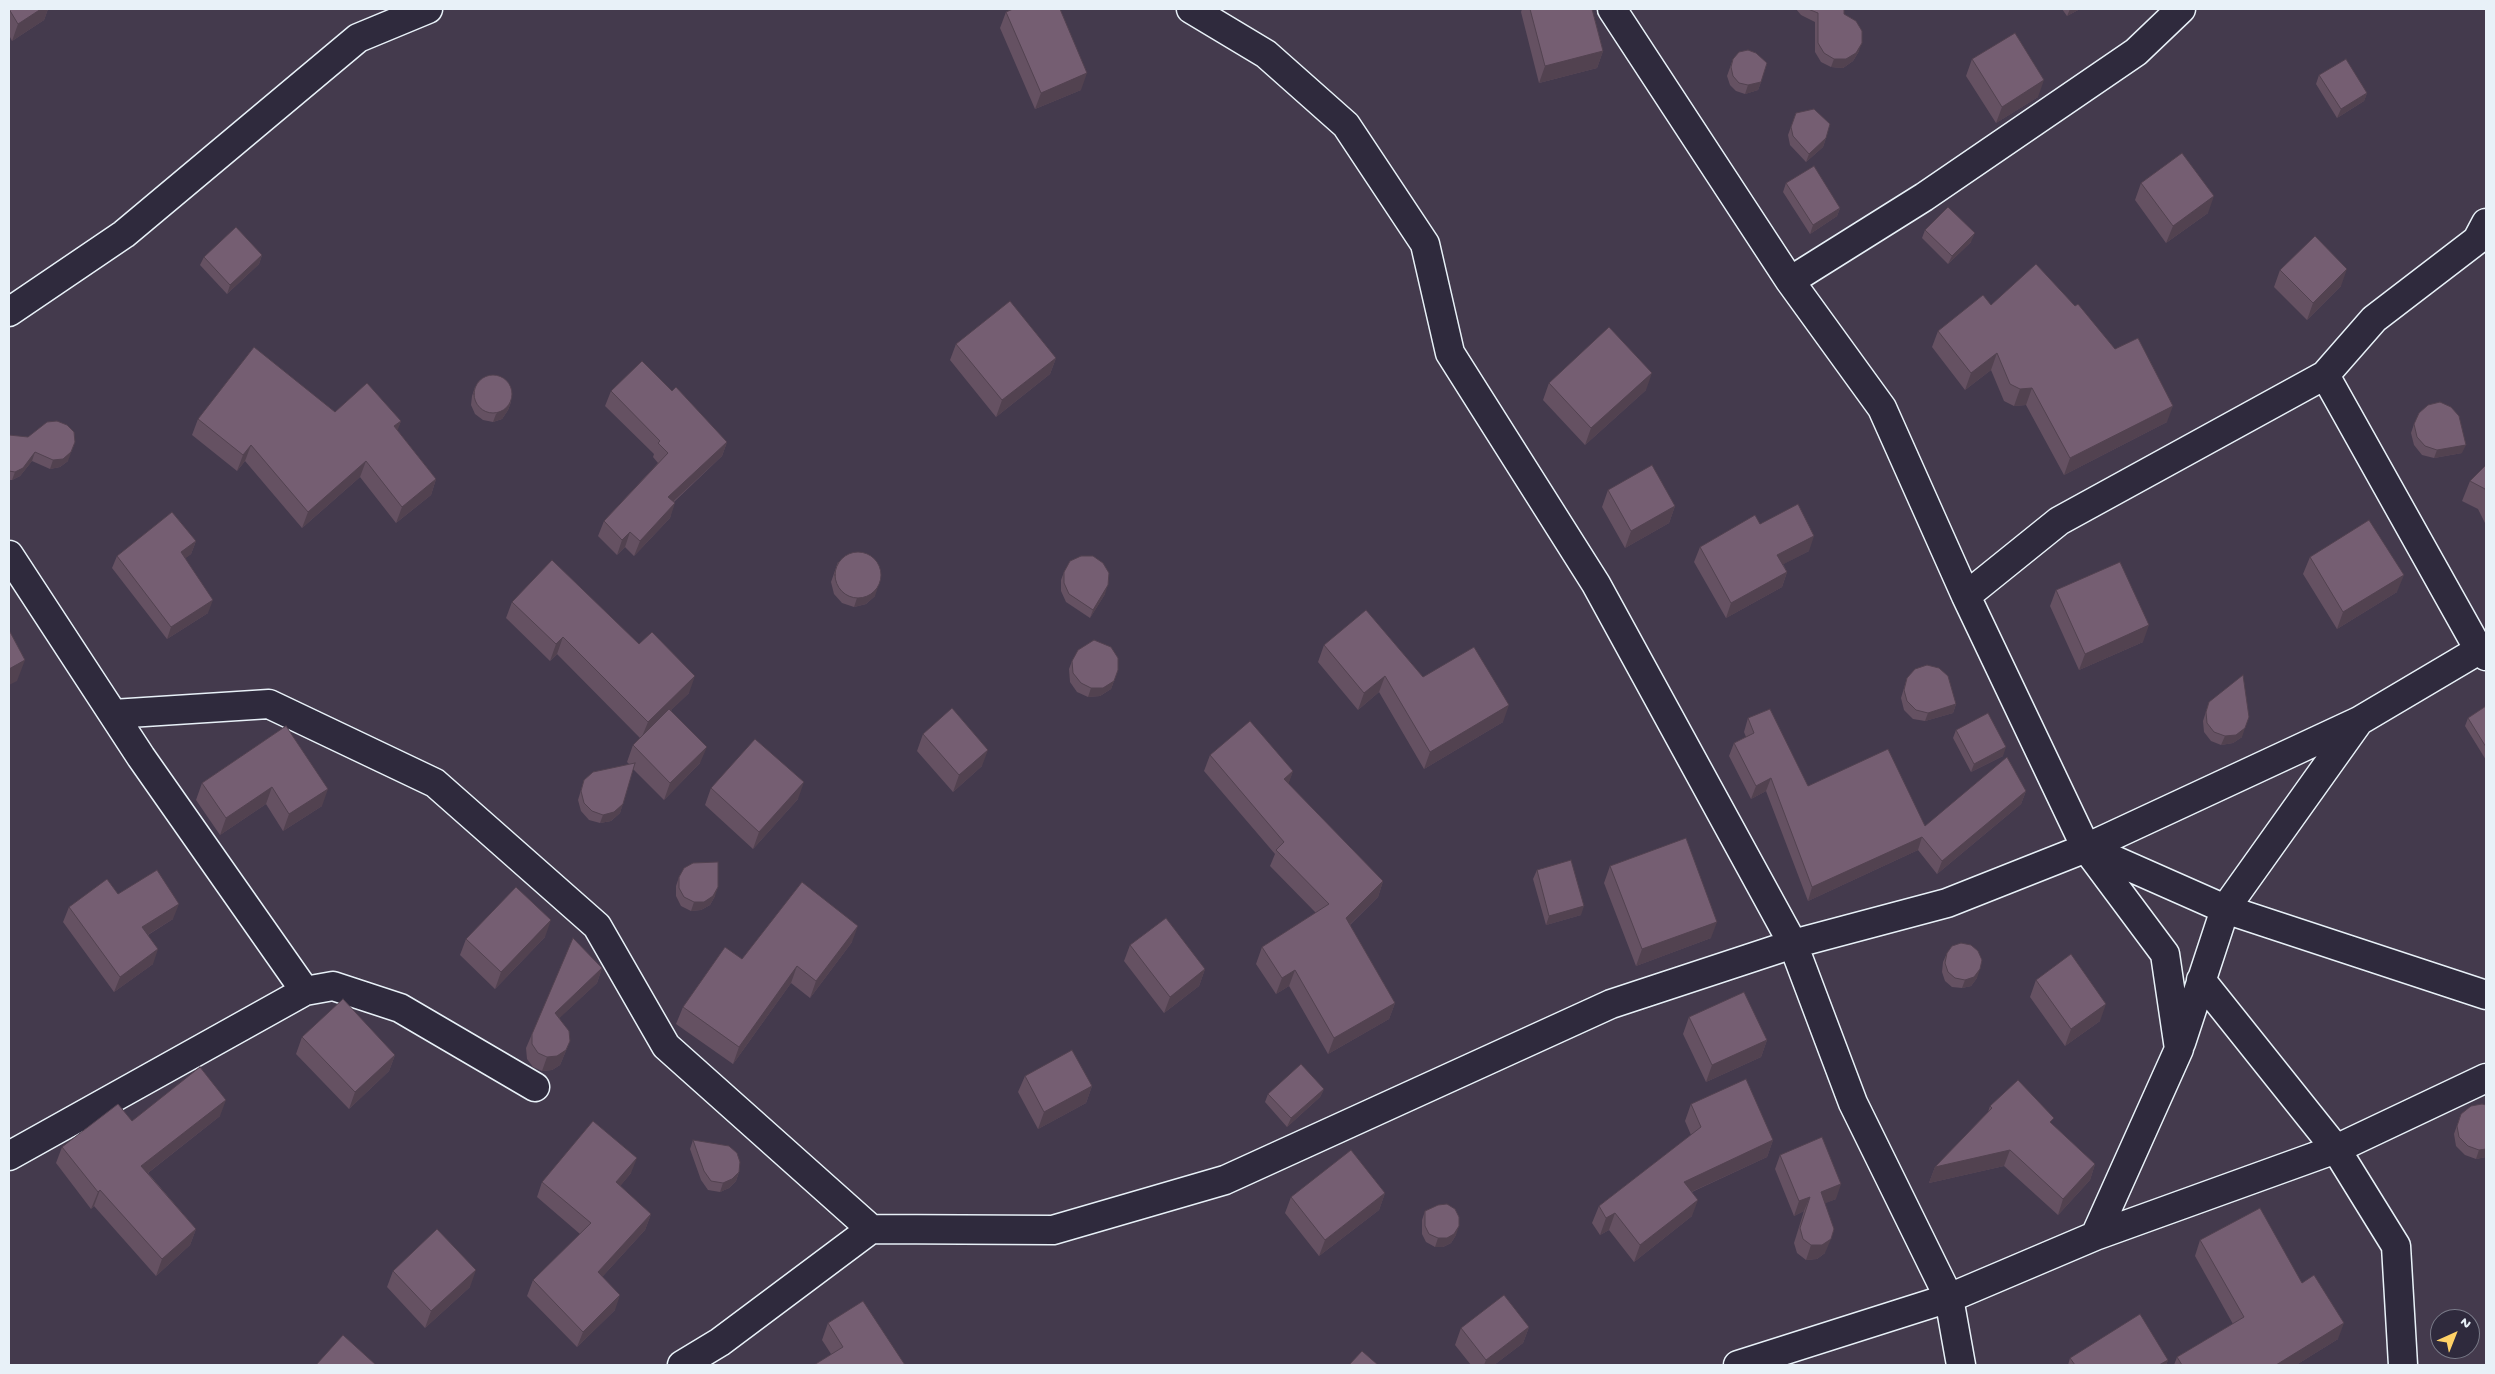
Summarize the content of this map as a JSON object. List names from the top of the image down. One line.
{"north":"top right"}
